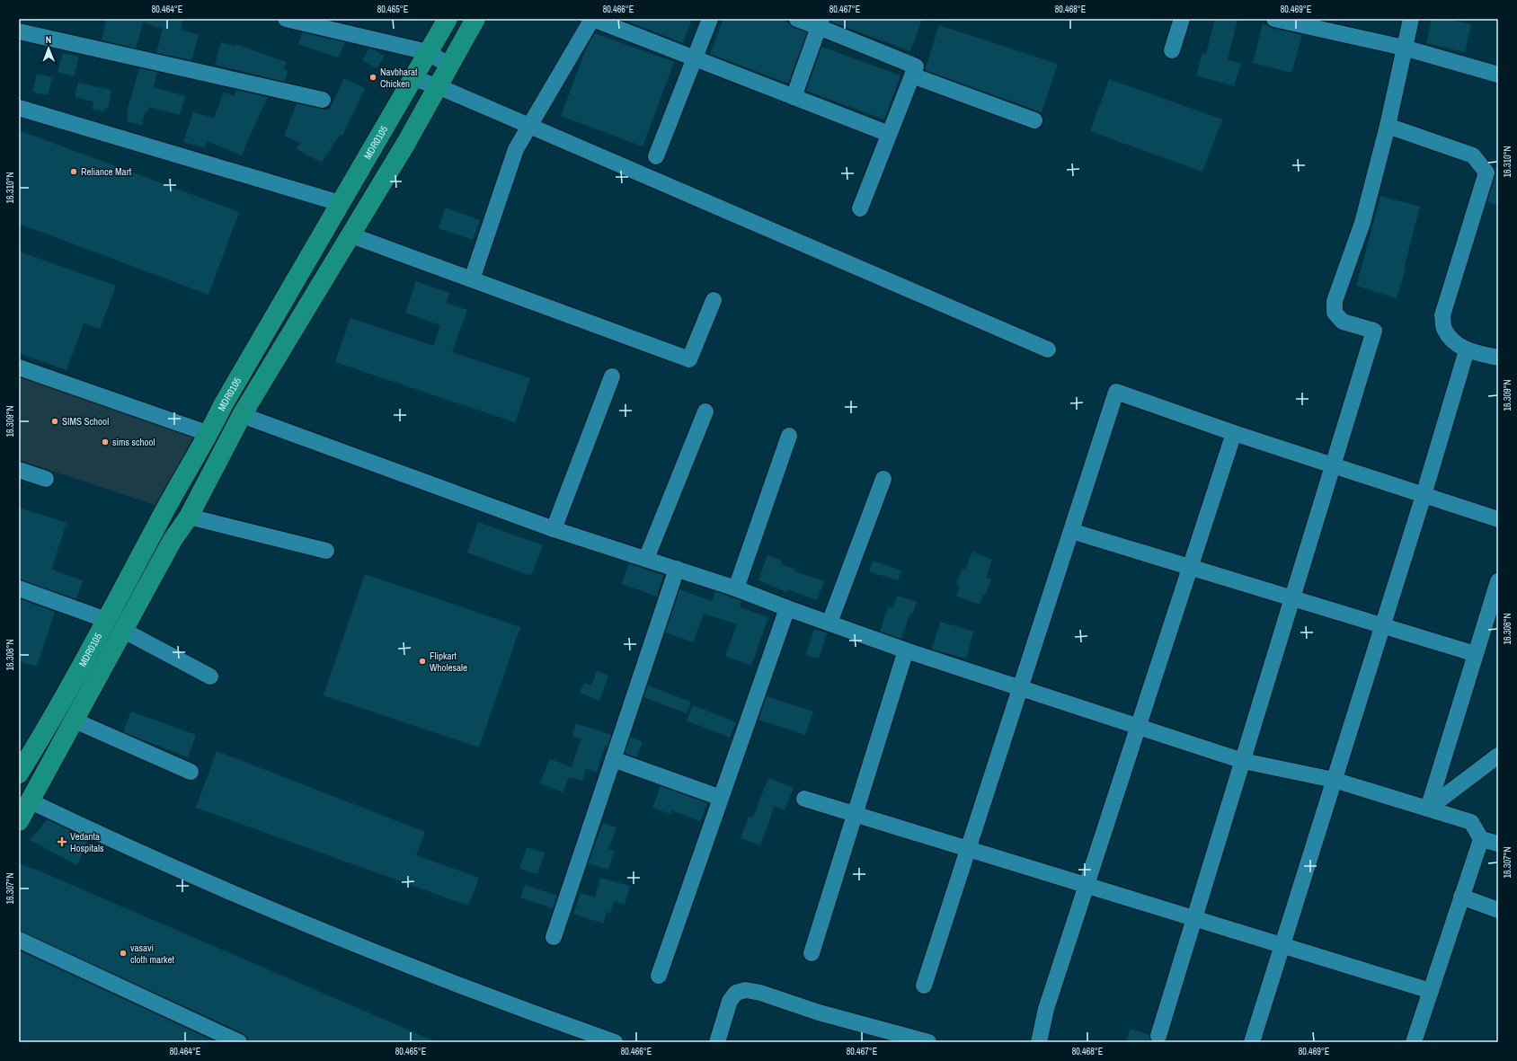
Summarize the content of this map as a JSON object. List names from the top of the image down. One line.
{"streets":{"main road":["MDR0105"]},"places":{"other":["Navbharat Chicken","Reliance Mart","SIMS School","sims school","Flipkart Wholesale","vasavi cloth market"],"health":["Vedanta Hospitals"]},"north":"top","coordinates":["80.464°E","80.465°E","80.466°E","80.467°E","80.468°E","80.469°E","16.310°N","16.309°N","16.308°N","16.307°N"]}
